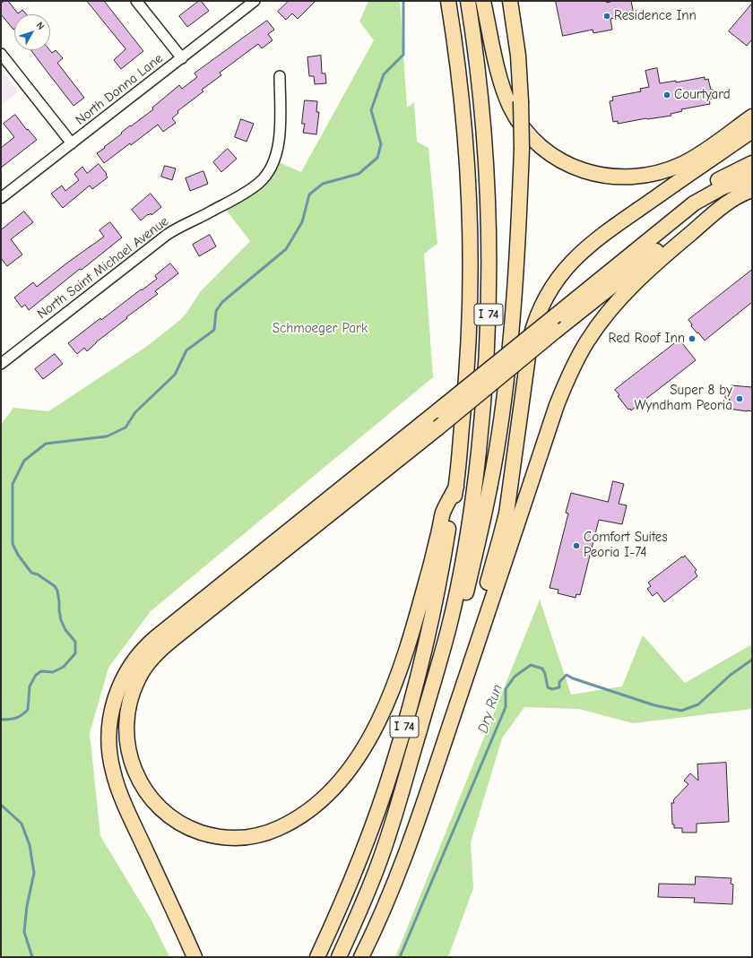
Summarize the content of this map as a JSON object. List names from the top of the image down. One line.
{"streets":{"highway":["I 74"],"street":["North Donna Lane","North Saint Michael Avenue"]},"water":["Dry Run"],"parks":["Schmoeger Park"],"places":["Residence Inn","Courtyard","Red Roof Inn","Super 8 by Wyndham Peoria","Comfort Suites Peoria I-74"],"north":"top right"}
